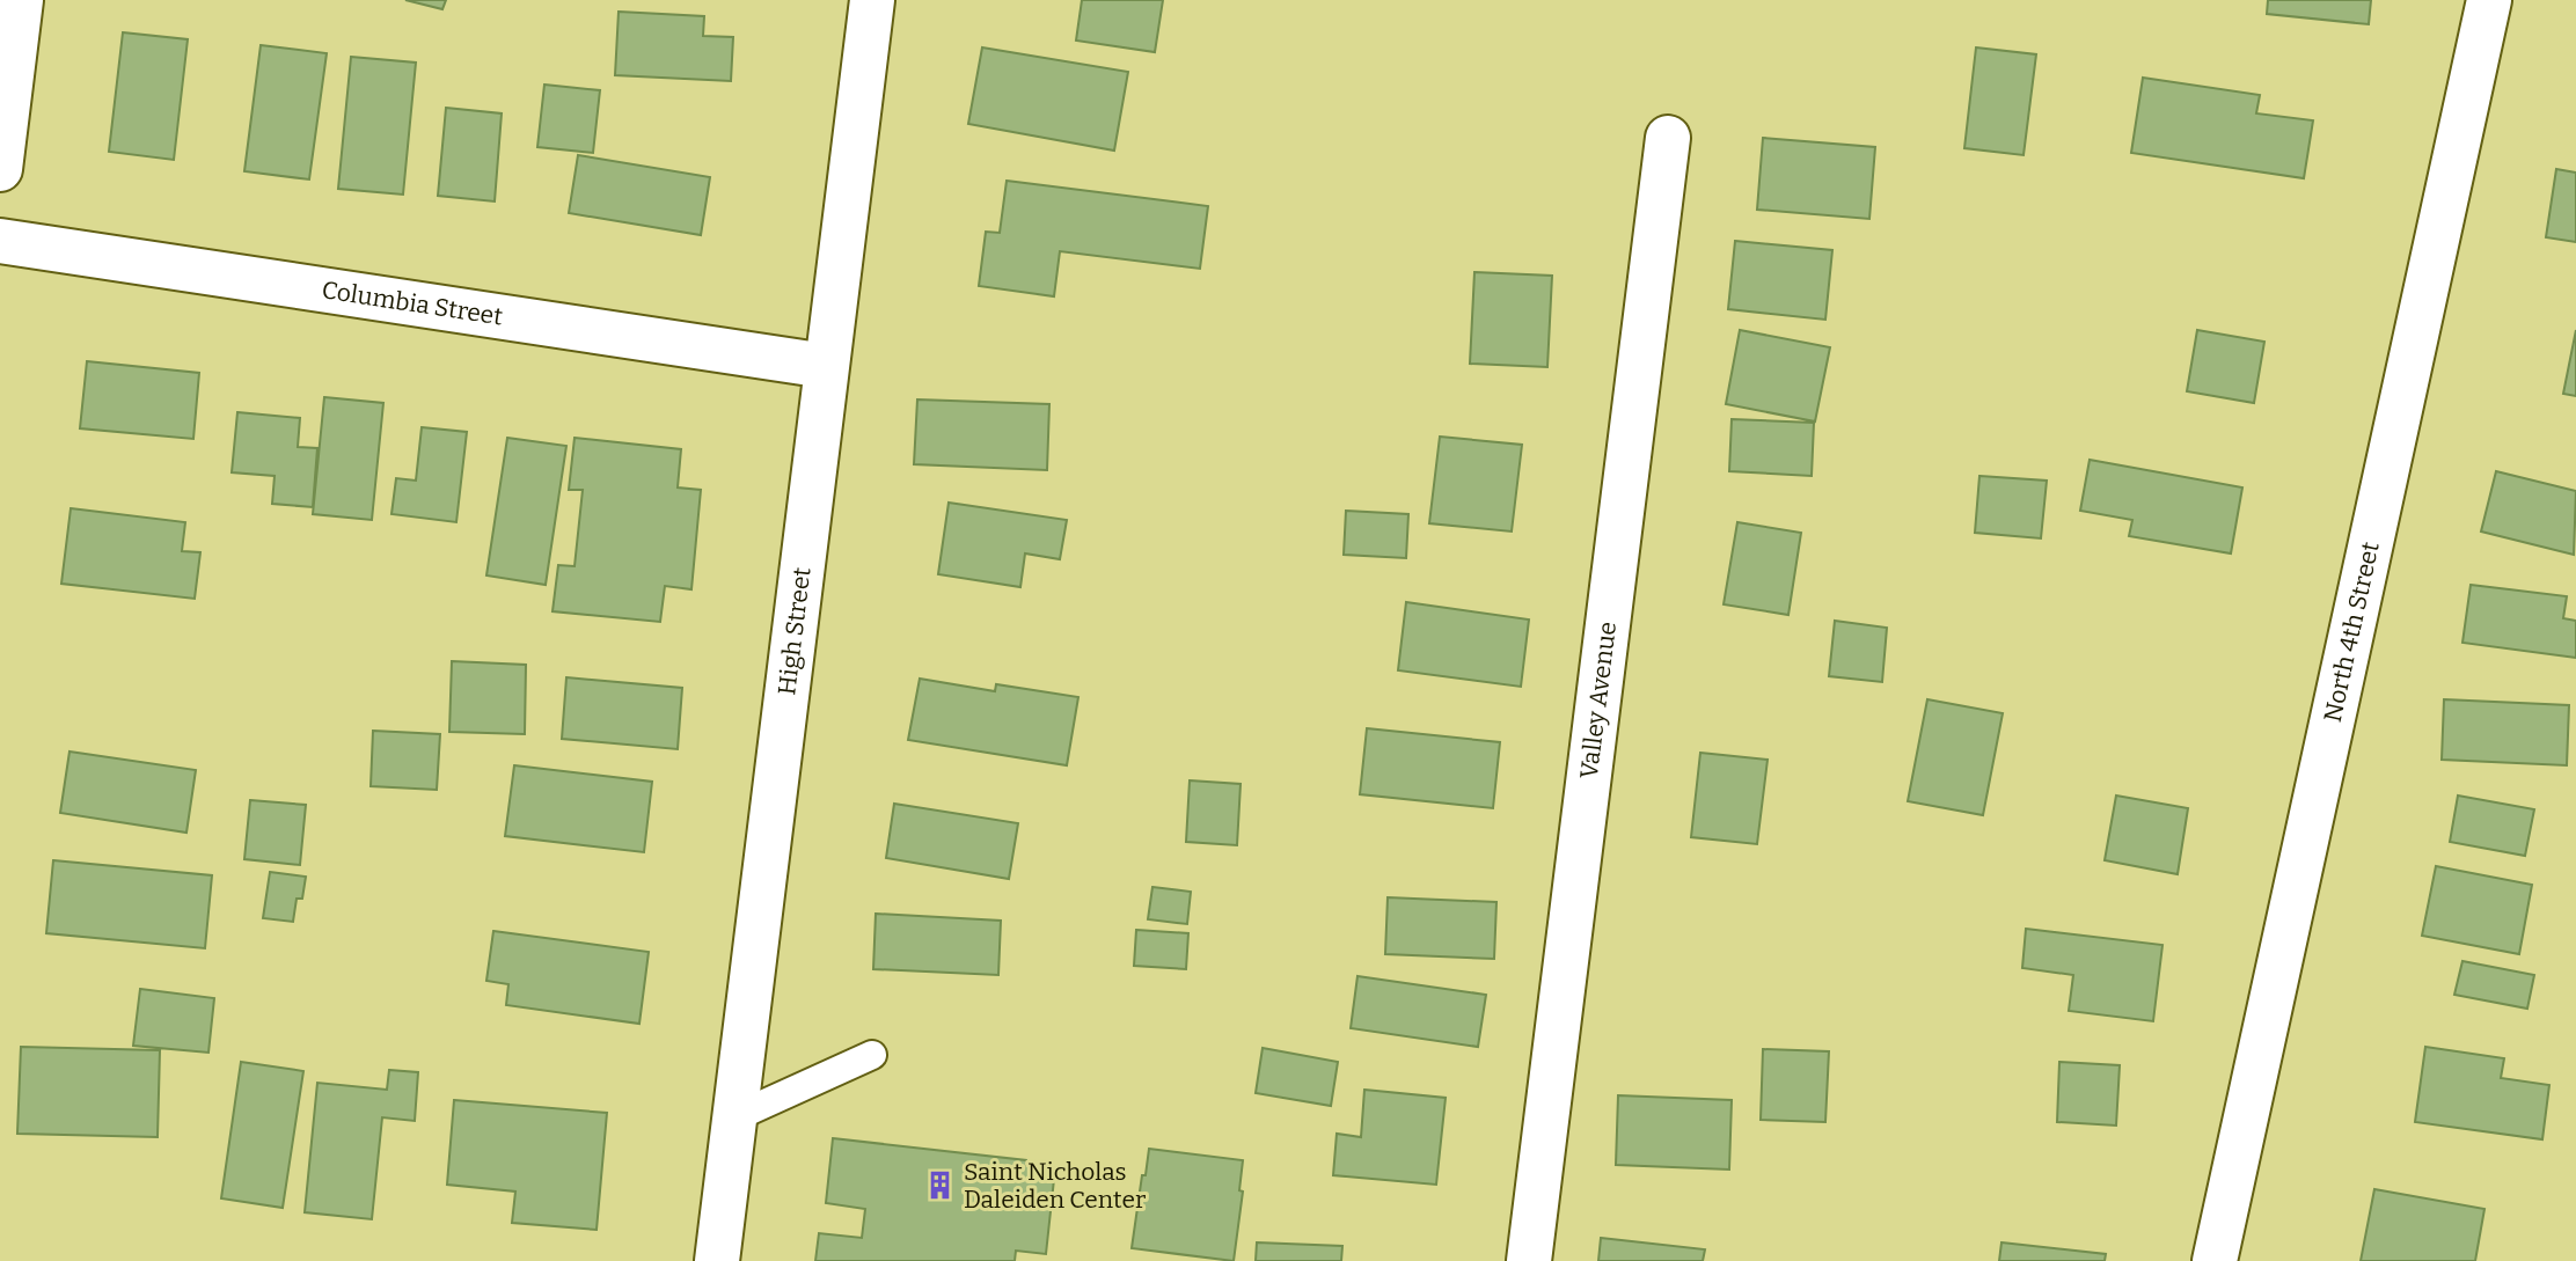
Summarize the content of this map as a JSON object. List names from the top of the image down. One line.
{"streets":{"street":["Columbia Street","High Street","North 4th Street","Valley Avenue"]},"crossings":[["Columbia Street","High Street"]],"places":{"building":["Saint Nicholas Daleiden Center"]}}
